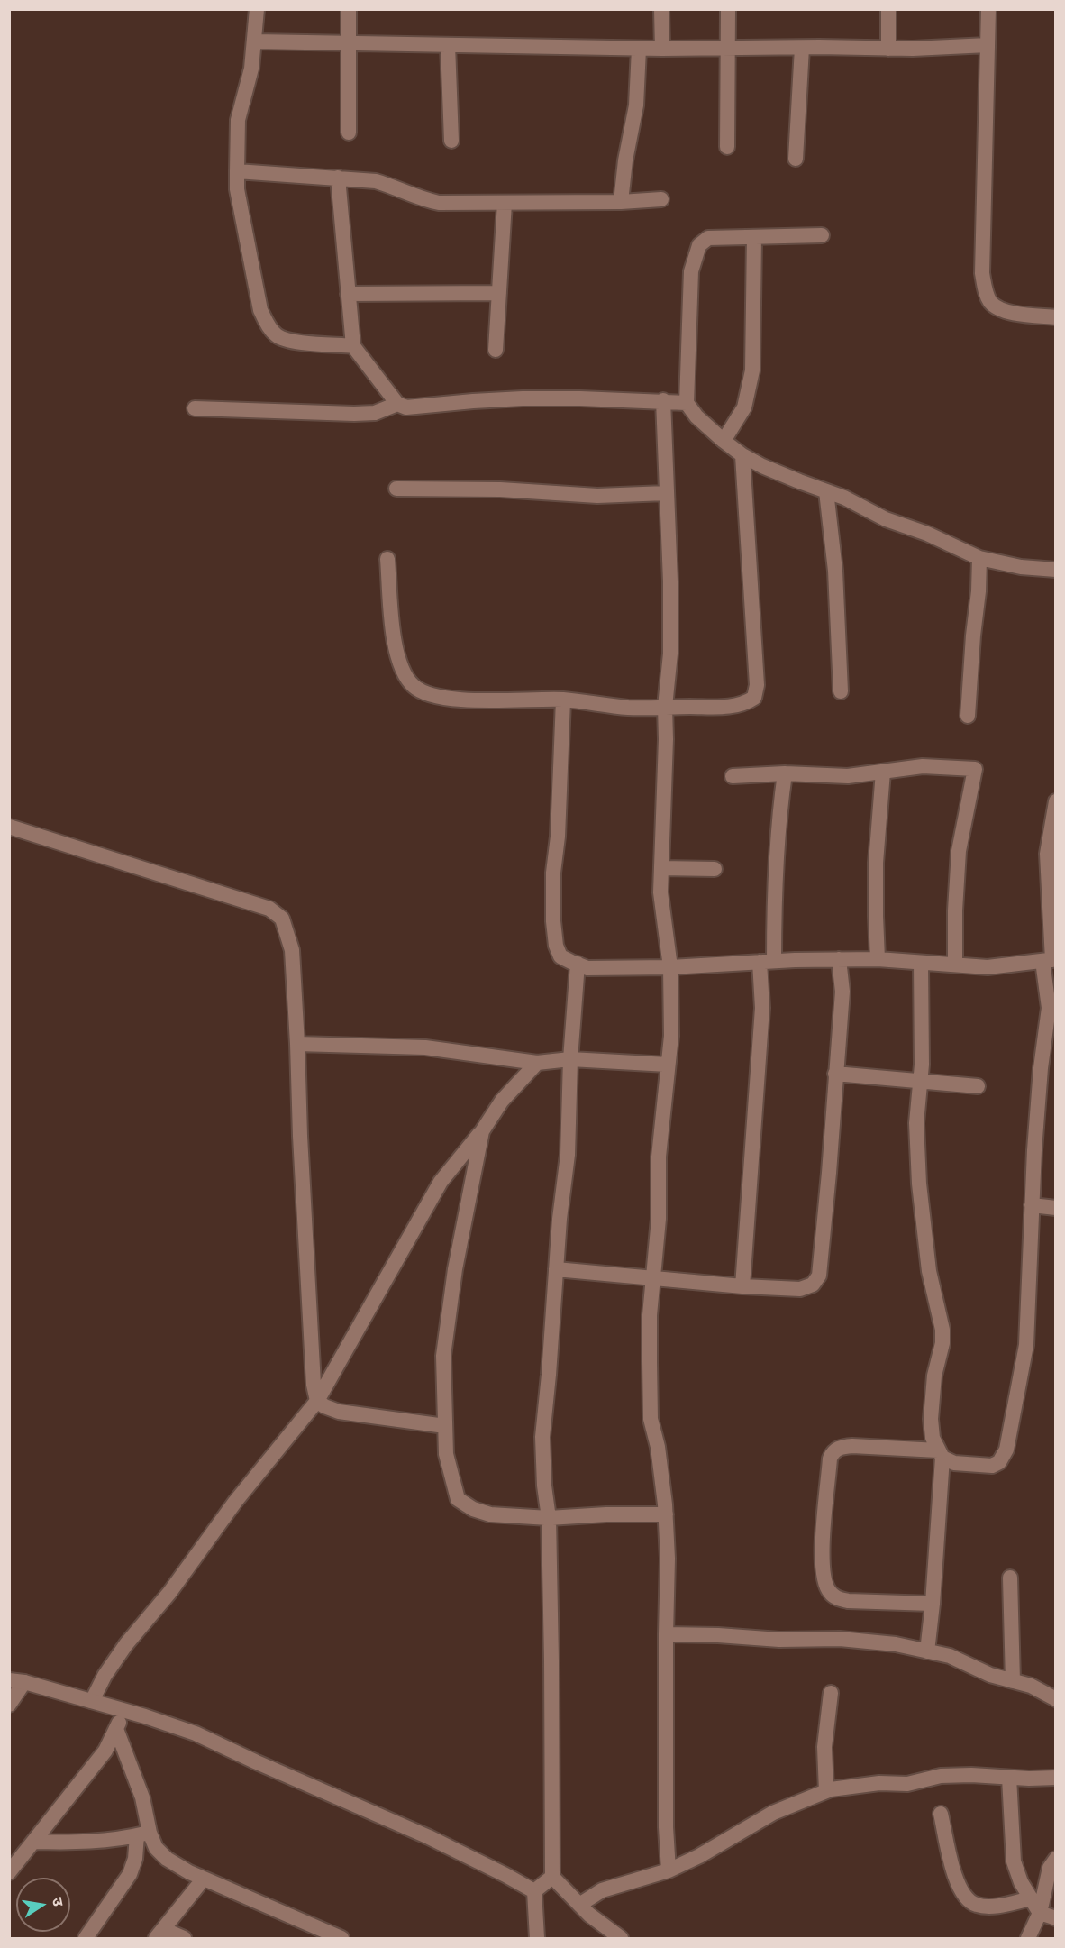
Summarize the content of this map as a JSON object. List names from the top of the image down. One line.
{"north":"right"}
